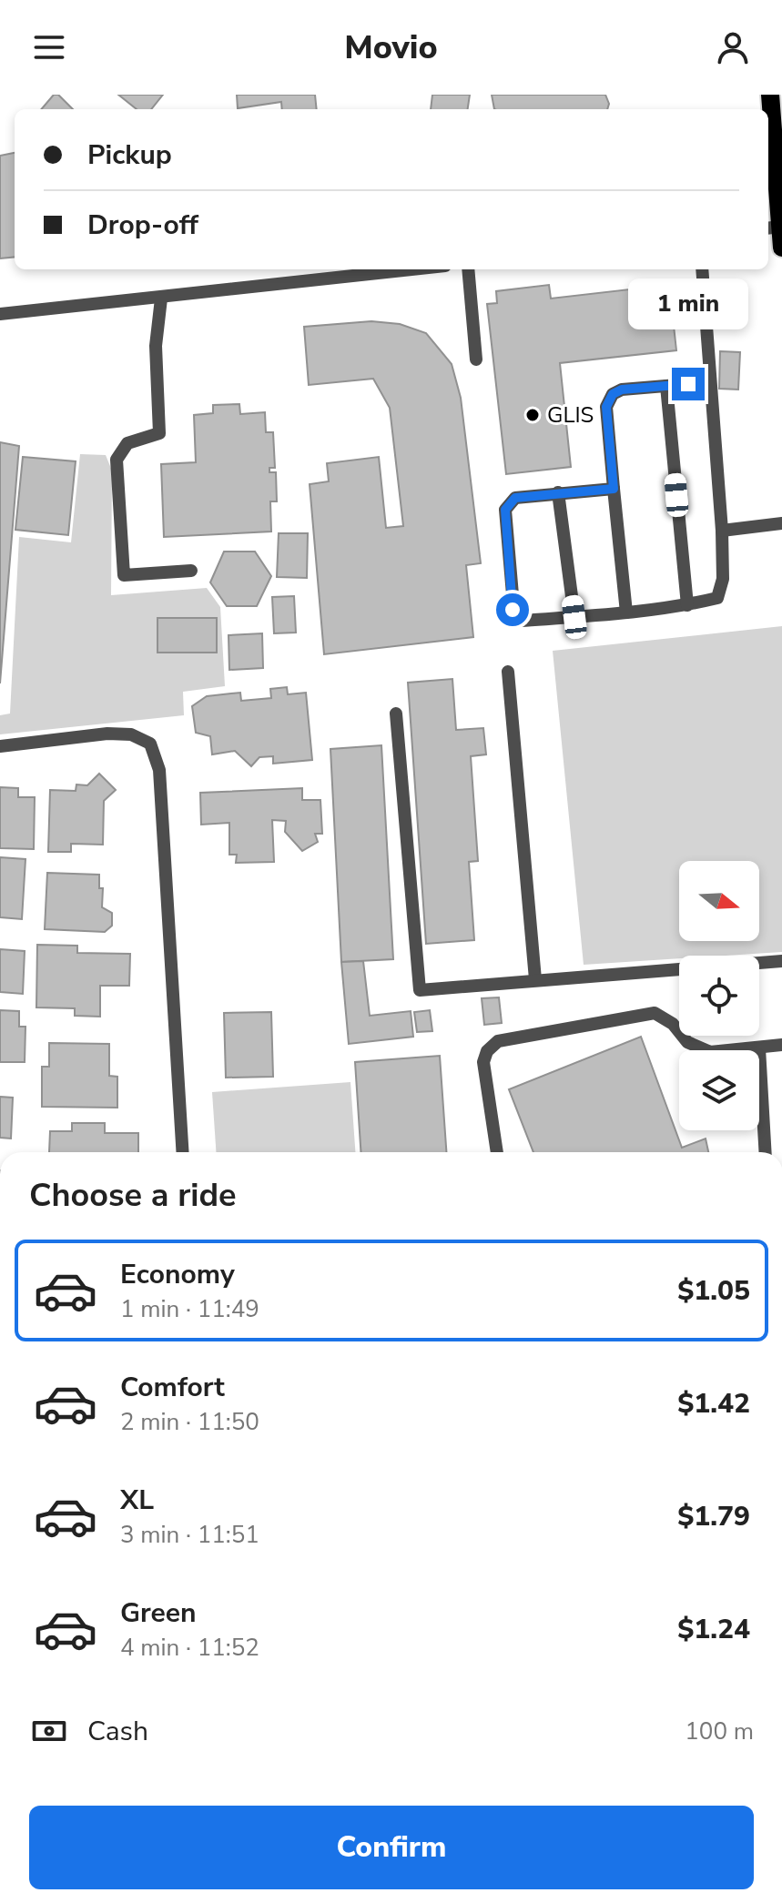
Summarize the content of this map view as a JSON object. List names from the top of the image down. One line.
{"places":["GLIS"],"north":"right","page":{"header":"Movio","banner":["Pickup","Drop-off"],"bubble":"1 min","heading":"Choose a ride","list":[{"name":"Economy","note":"1 min · 11:49","value":"$1.05"},{"name":"Comfort","note":"2 min · 11:50","value":"$1.42"},{"name":"XL","note":"3 min · 11:51","value":"$1.79"},{"name":"Green","note":"4 min · 11:52","value":"$1.24"}],"pay":["Cash","100 m"],"buttons":"Confirm"}}
